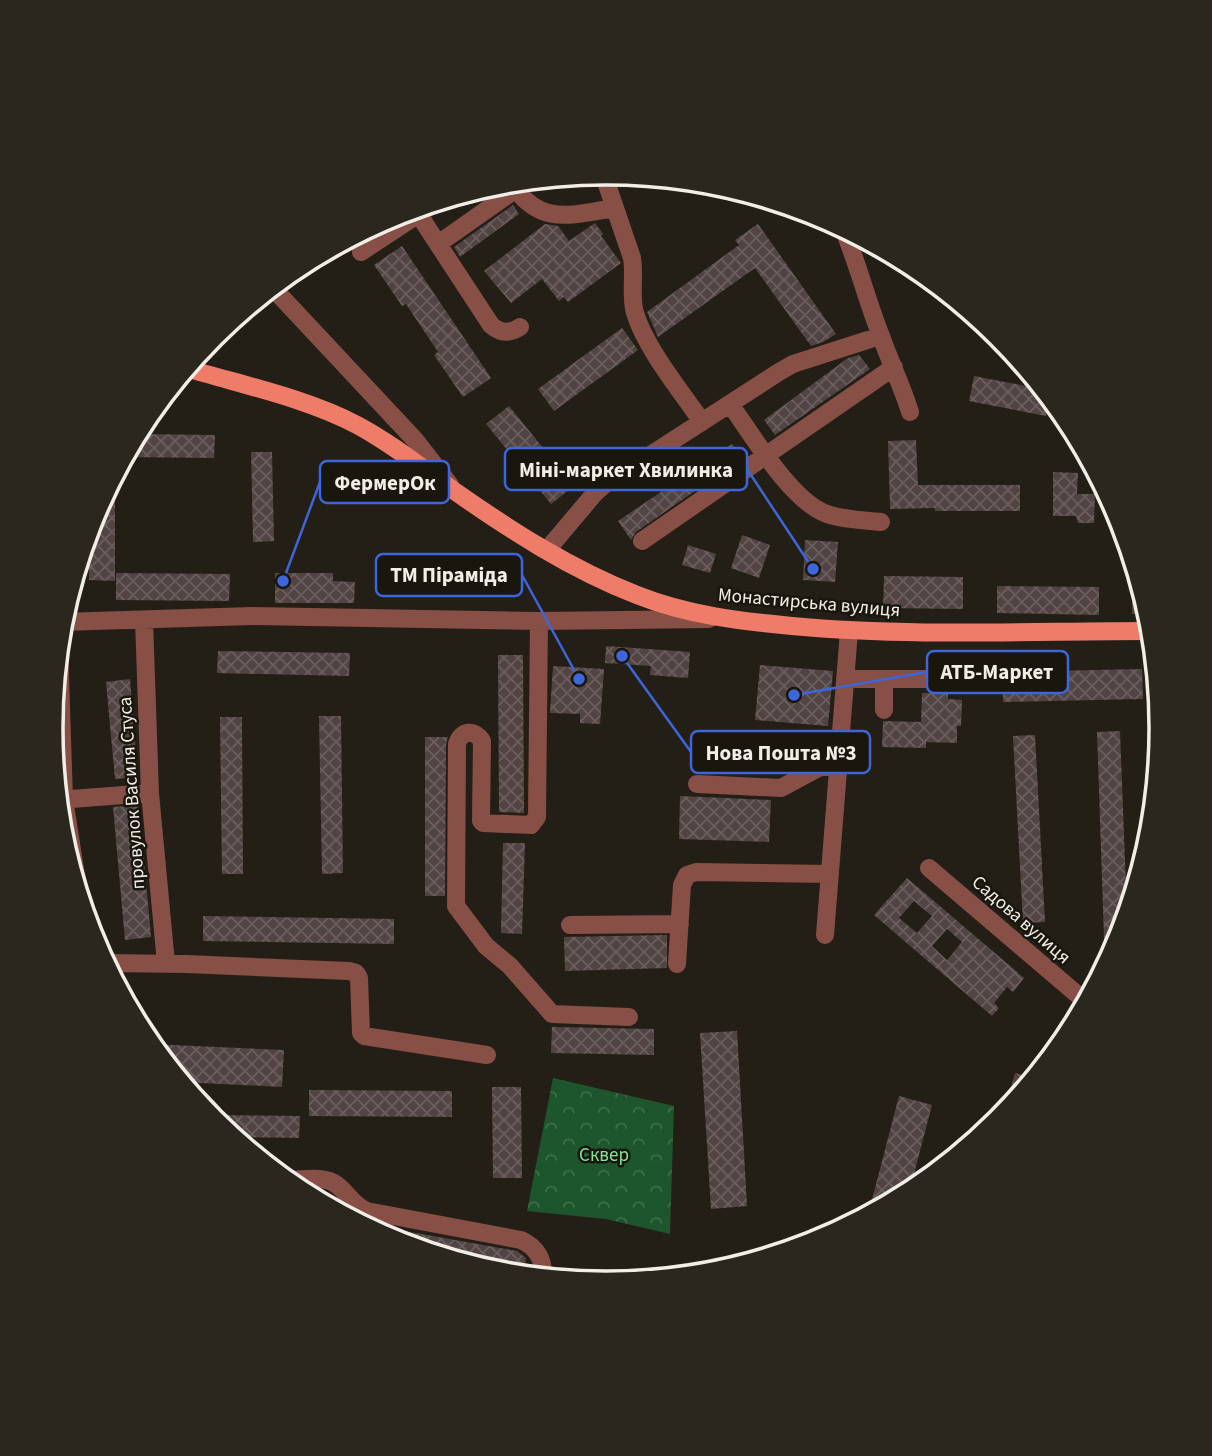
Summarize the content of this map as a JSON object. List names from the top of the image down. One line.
{"streets":{"main road":["Монастирська вулиця"],"street":["провулок Василя Стуса","Садова вулиця"]},"parks":["Сквер"],"places":["Міні-маркет Хвилинка","ФермерОк","Нова Пошта №3","ТМ Піраміда","АТБ-Маркет"]}
